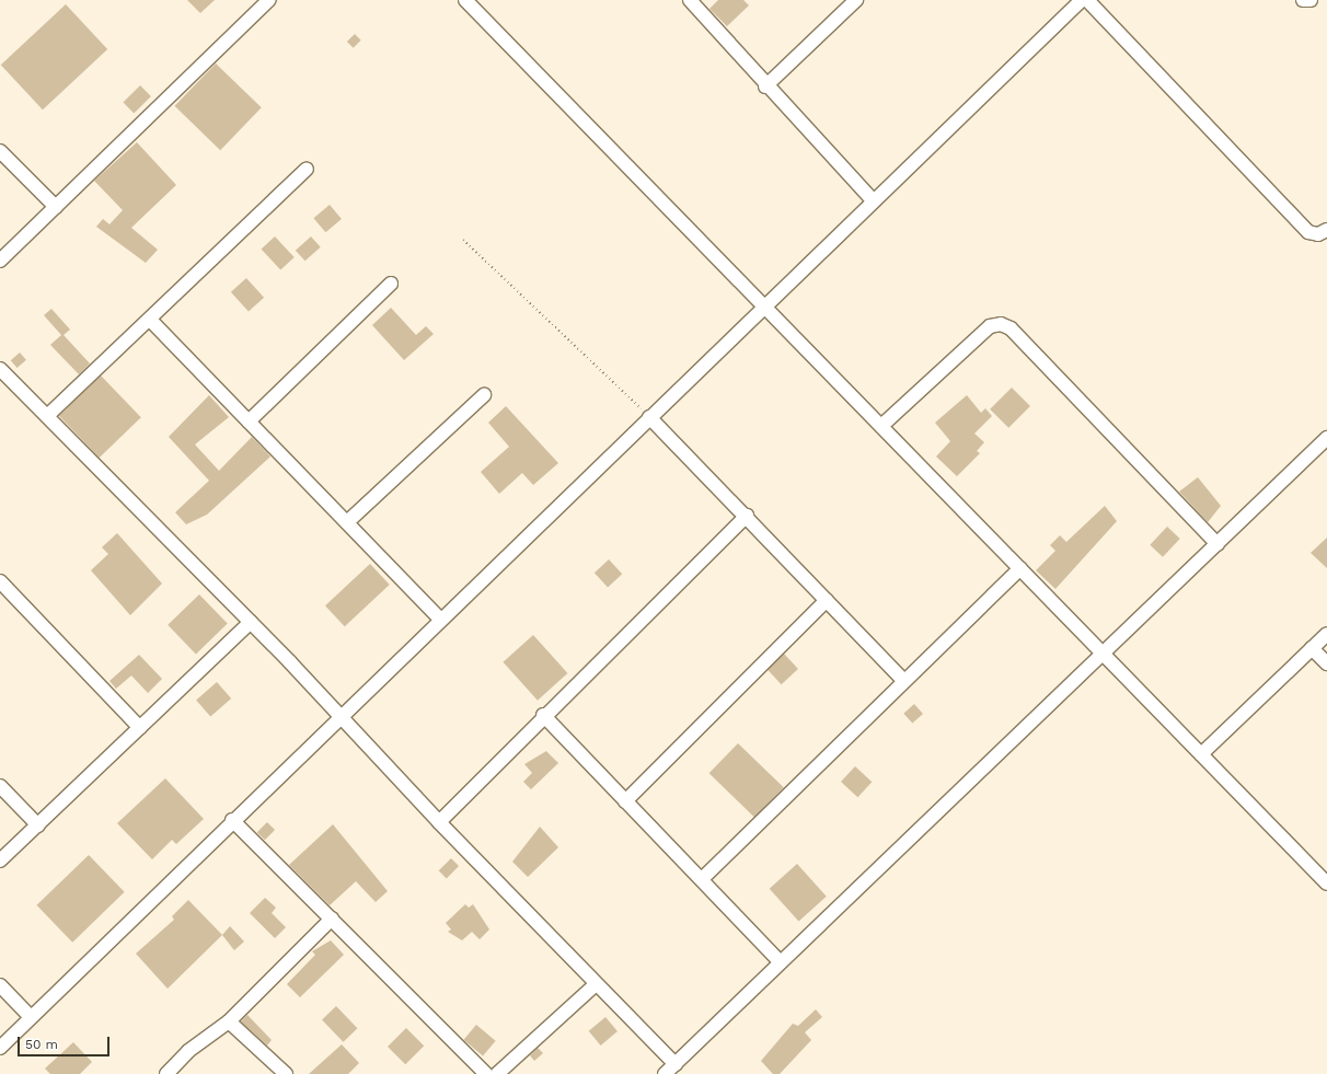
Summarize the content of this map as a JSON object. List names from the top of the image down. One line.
{"scale_bar":"50 m"}
